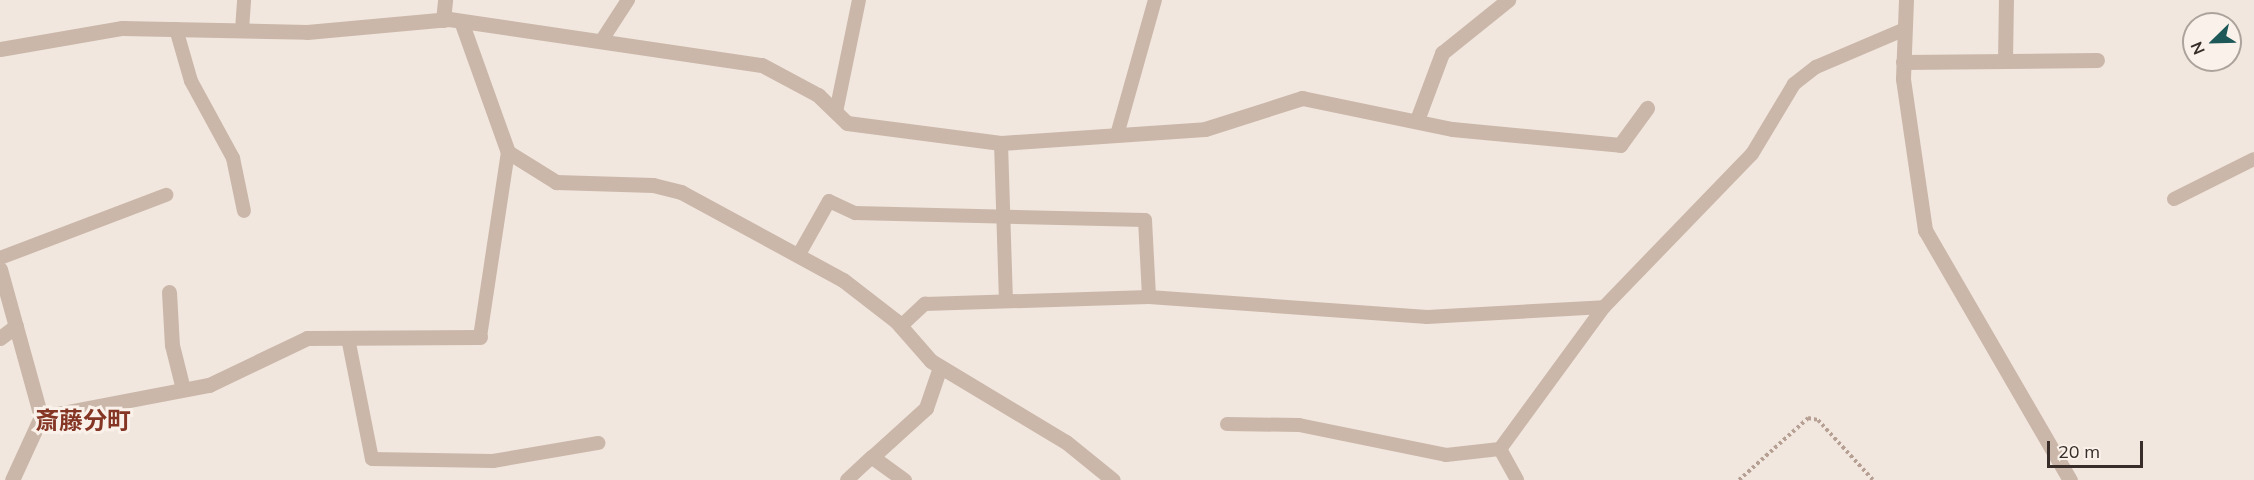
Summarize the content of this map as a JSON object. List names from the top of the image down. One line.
{"districts":["斎藤分町"],"scale_bar":"20 m","north":"bottom left"}
